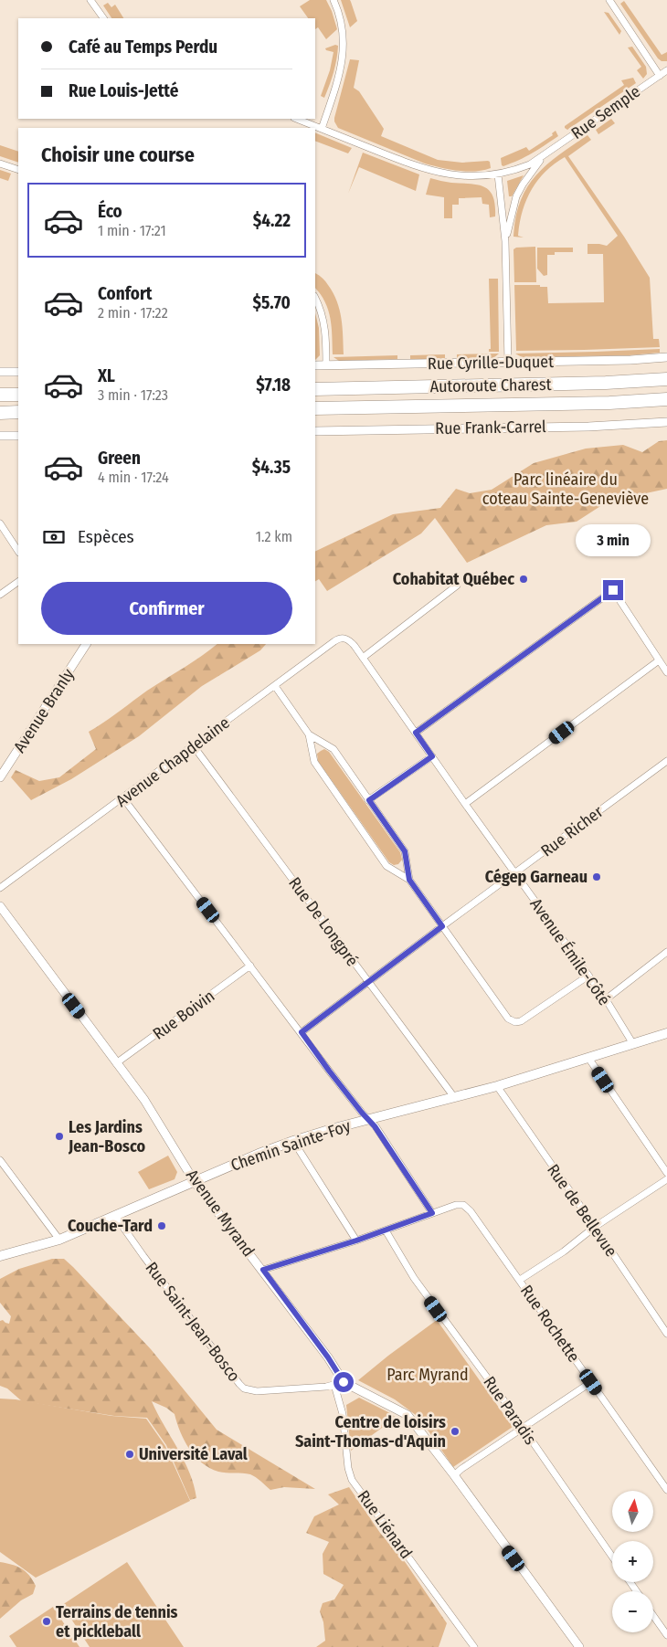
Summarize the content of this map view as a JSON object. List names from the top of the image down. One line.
{"streets":{"highway":["Autoroute Charest"],"main road":["Chemin Sainte-Foy"],"street":["Rue Semple","Rue Cyrille-Duquet","Rue Frank-Carrel","Avenue Branly","Avenue Chapdelaine","Rue Richer","Rue De Longpré","Avenue Émile-Côté","Rue Boivin","Rue de Bellevue","Avenue Myrand","Rue Saint-Jean-Bosco","Rue Rochette","Rue Paradis","Rue Liénard"]},"crossings":[["Rue Semple","Rue Cyrille-Duquet"],["Avenue Chapdelaine","Rue De Longpré"],["Avenue Chapdelaine","Avenue Émile-Côté"],["Rue Richer","Rue De Longpré"],["Rue Richer","Avenue Émile-Côté"],["Rue De Longpré","Chemin Sainte-Foy"],["Avenue Émile-Côté","Chemin Sainte-Foy"],["Rue Boivin","Avenue Myrand"],["Chemin Sainte-Foy","Rue de Bellevue"],["Chemin Sainte-Foy","Avenue Myrand"],["Chemin Sainte-Foy","Rue Saint-Jean-Bosco"],["Avenue Myrand","Rue Saint-Jean-Bosco"],["Rue Saint-Jean-Bosco","Rue Liénard"]],"parks":["Parc linéaire du coteau Sainte-Geneviève","Parc Myrand"],"places":["Cohabitat Québec","Cégep Garneau","Les Jardins Jean-Bosco","Couche-Tard","Centre de loisirs Saint-Thomas-d'Aquin","Université Laval","Terrains de tennis et pickleball"],"north":"top","page":{"banner":["Café au Temps Perdu","Rue Louis-Jetté"],"heading":"Choisir une course","list":[{"name":"Éco","note":"1 min · 17:21","value":"$4.22"},{"name":"Confort","note":"2 min · 17:22","value":"$5.70"},{"name":"XL","note":"3 min · 17:23","value":"$7.18"},{"name":"Green","note":"4 min · 17:24","value":"$4.35"}],"pay":["Espèces","1.2 km"],"bubble":"3 min","buttons":"Confirmer","map_buttons":["+","−"]}}
